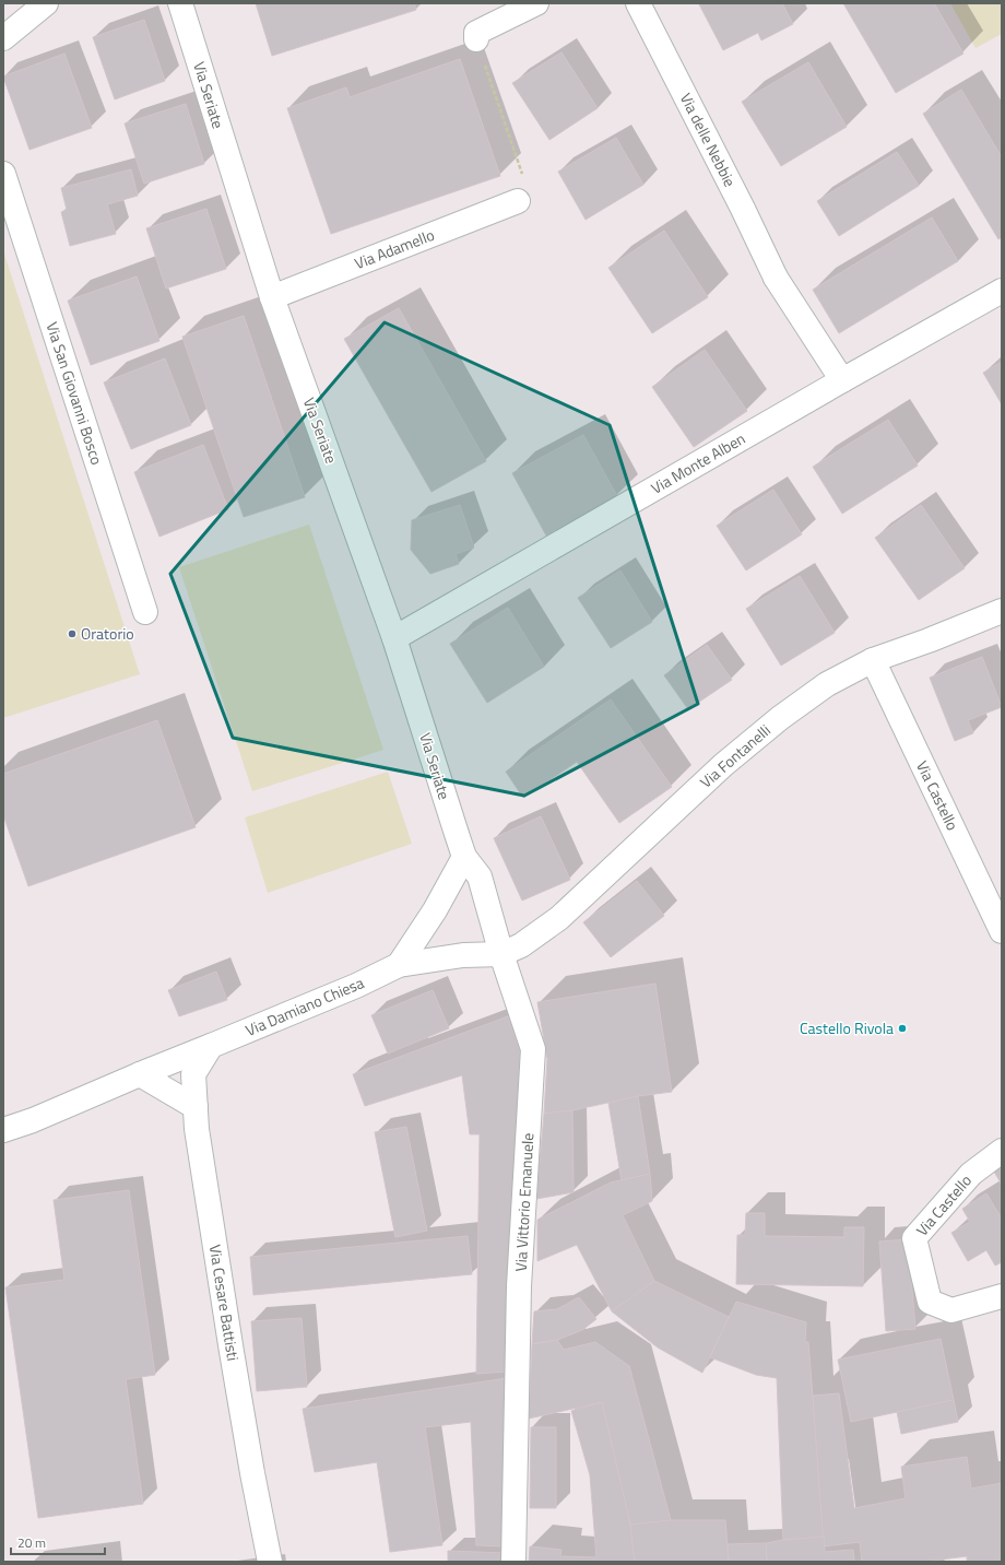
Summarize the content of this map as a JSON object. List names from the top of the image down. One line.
{"streets":{"street":["Via Seriate","Via delle Nebbie","Via Adamello","Via San Giovanni Bosco","Via Monte Alben","Via Fontanelli","Via Castello","Via Damiano Chiesa","Via Vittorio Emanuele","Via Cesare Battisti"]},"crossings":[["Via Seriate","Via Adamello"],["Via Seriate","Via Monte Alben"],["Via Seriate","Via Vittorio Emanuele"],["Via delle Nebbie","Via Monte Alben"],["Via Fontanelli","Via Castello"],["Via Fontanelli","Via Vittorio Emanuele"],["Via Damiano Chiesa","Via Cesare Battisti"]],"places":["Oratorio","Castello Rivola"],"scale_bar":"20 m"}
